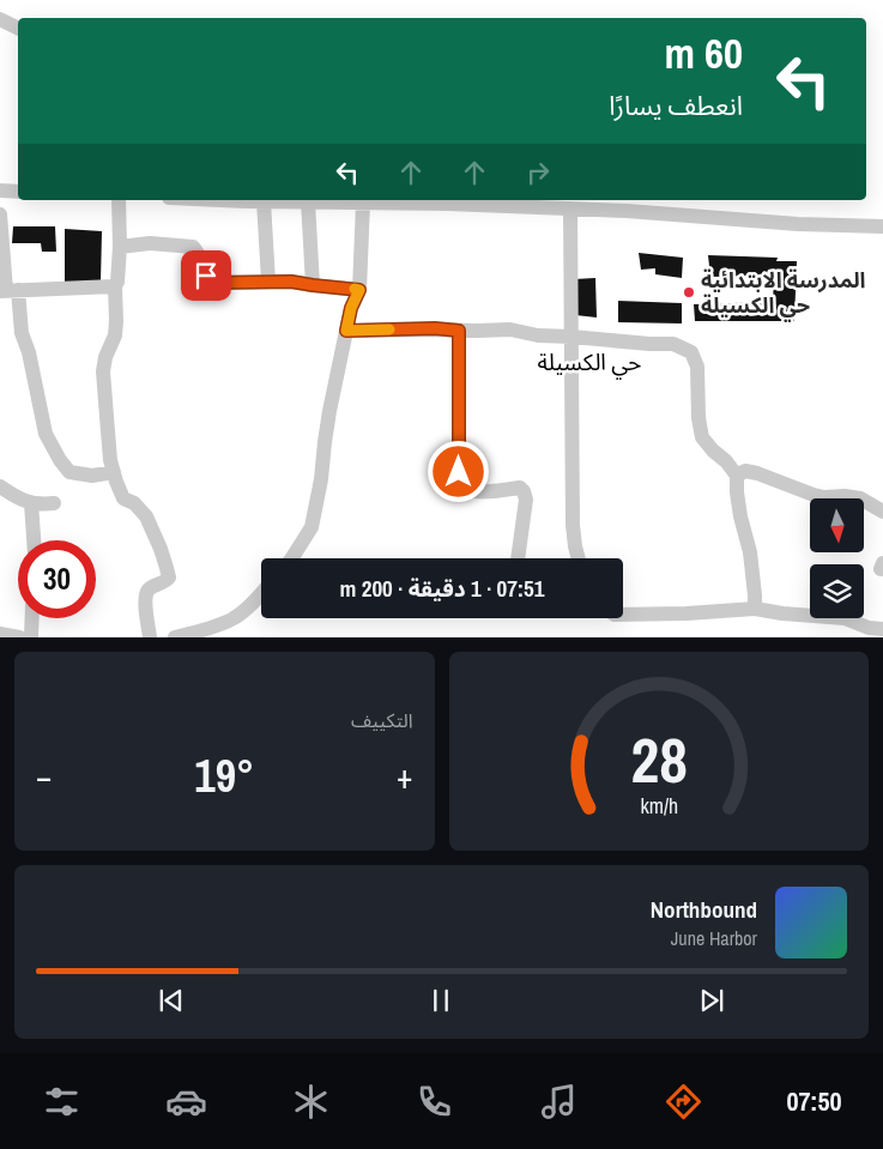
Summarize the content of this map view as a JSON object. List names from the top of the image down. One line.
{"districts":["حي الكسيلة"],"places":["المدرسة الابتدائية حي الكسيلة"],"north":"bottom","page":{"turn":["60 m","انعطف يسارًا"],"limit":"30","trip":"07:51 · 1 دقيقة · 200 m","tile":"التكييف","heat":["−","19°","+"],"song":["Northbound","June Harbor"],"tabs":"07:50","gauge":["28","km/h"]}}
